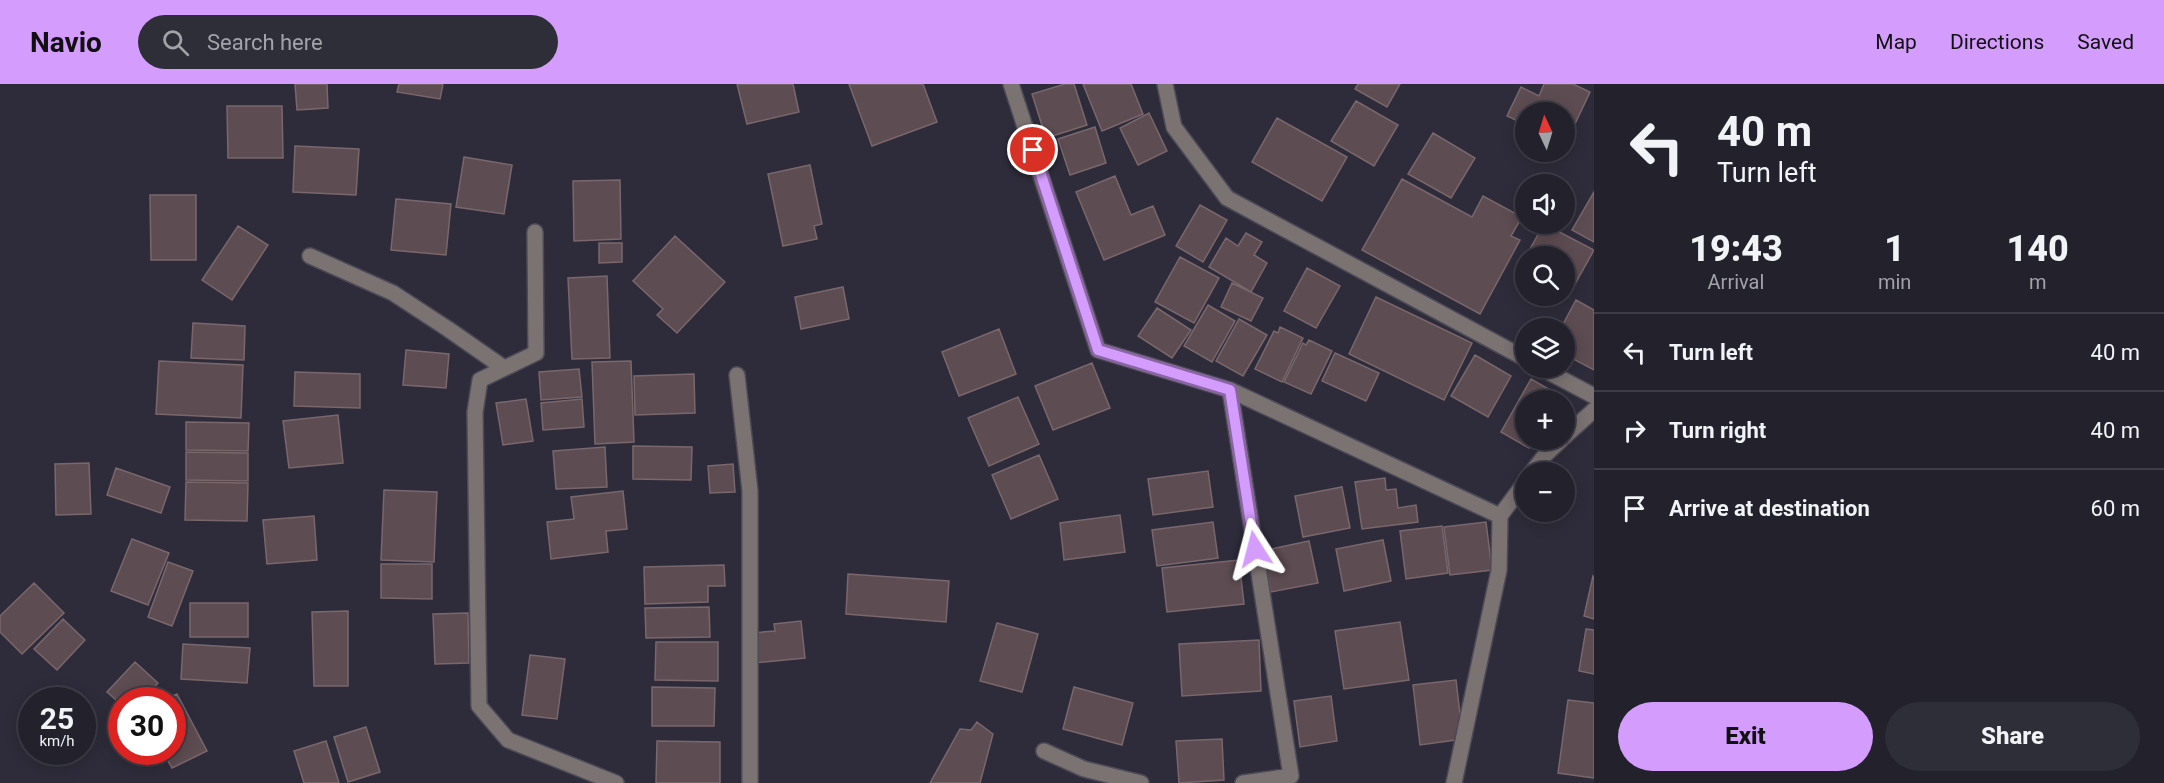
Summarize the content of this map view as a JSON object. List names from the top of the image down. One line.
{"north":"top","page":{"header":"Navio","search":"Search here","nav":["Map","Directions","Saved"],"turn":["40 m","Turn left"],"map_buttons":["+","−"],"eta":["19:43","Arrival","1","min","140","m"],"list":[{"name":"Turn left","value":"40 m"},{"name":"Turn right","value":"40 m"},{"name":"Arrive at destination","value":"60 m"}],"speed":"25 km/h","limit":"30","buttons":["Exit","Share"]}}
